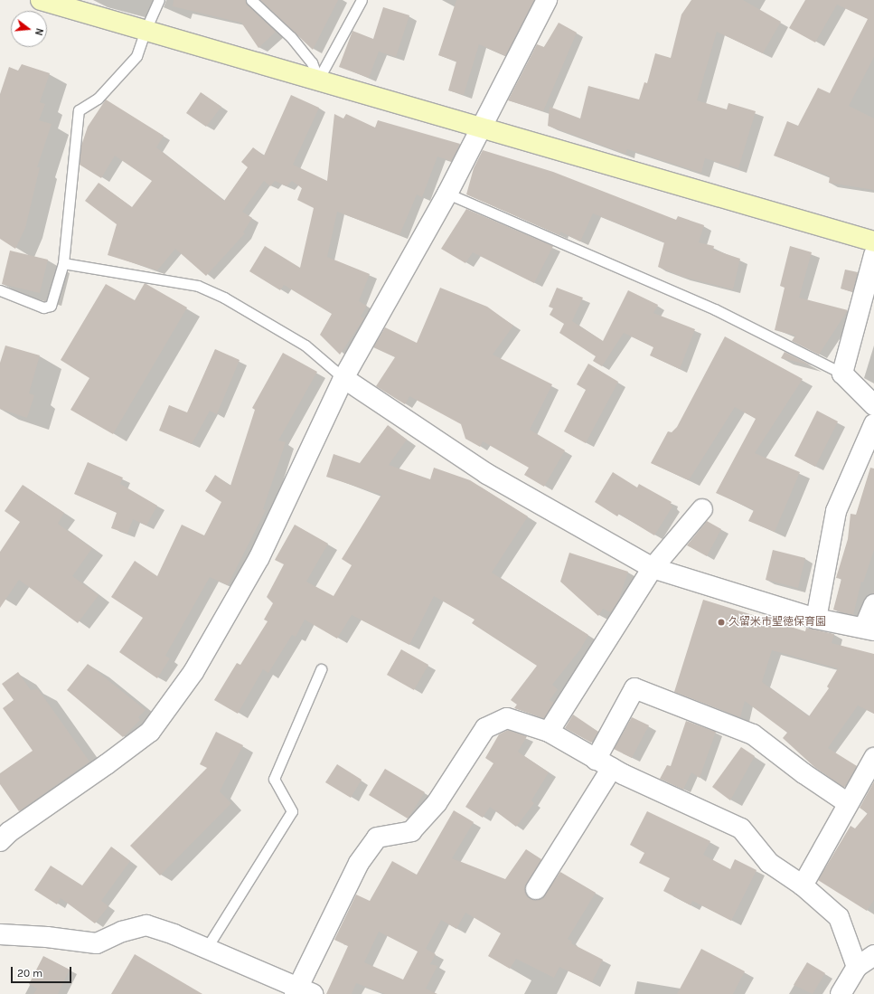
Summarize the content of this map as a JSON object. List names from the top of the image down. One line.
{"places":["久留米市聖徳保育園"],"scale_bar":"20 m","north":"right"}
